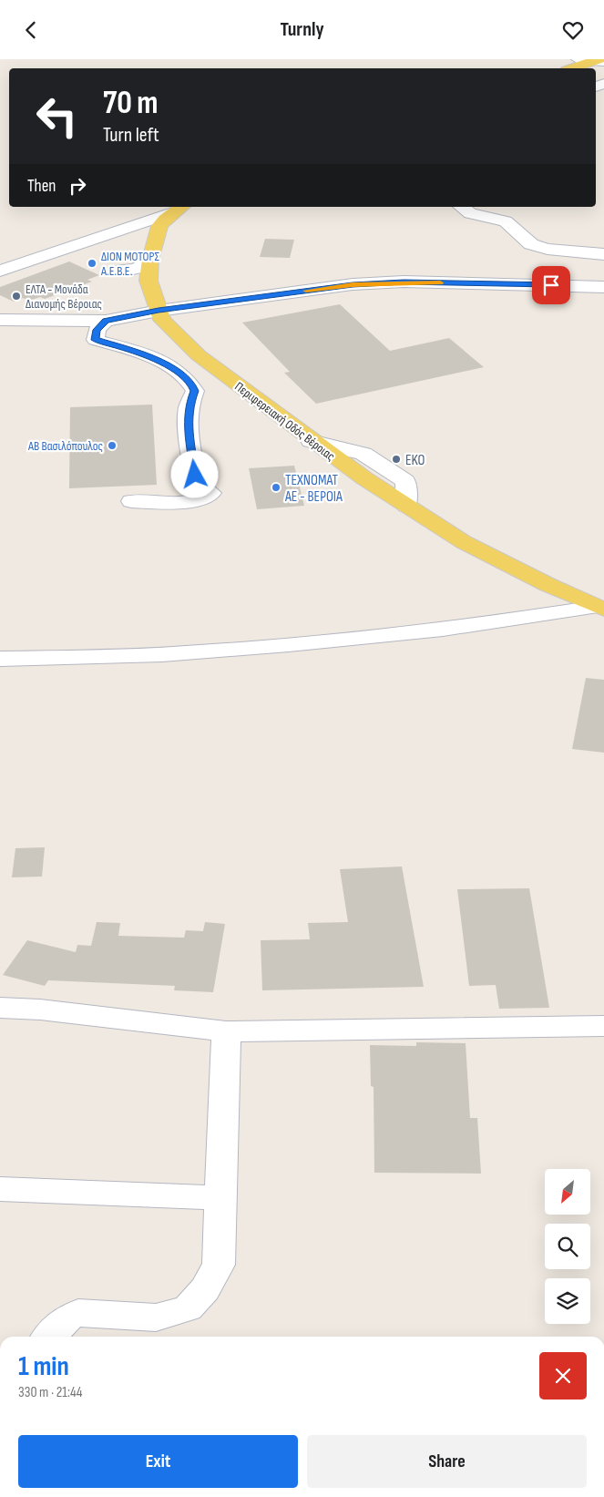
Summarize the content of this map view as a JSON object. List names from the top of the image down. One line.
{"streets":{"main road":["Περιφερειακή Οδός Βέροιας"]},"places":["ΔΙΟΝ ΜΟΤΟΡΣ Α.Ε.Β.Ε.","ΕΛΤΑ - Μονάδα Διανομής Βέροιας","ΑΒ Βασιλόπουλος","EKO","ΤΕΧΝΟΜΑΤ ΑΕ - ΒΕΡΟΙΑ"],"north":"bottom left","page":{"header":"Turnly","turn":["70 m","Turn left"],"then":"Then","heading":["1 min","330 m · 21:44"],"buttons":["Exit","Share"]}}
